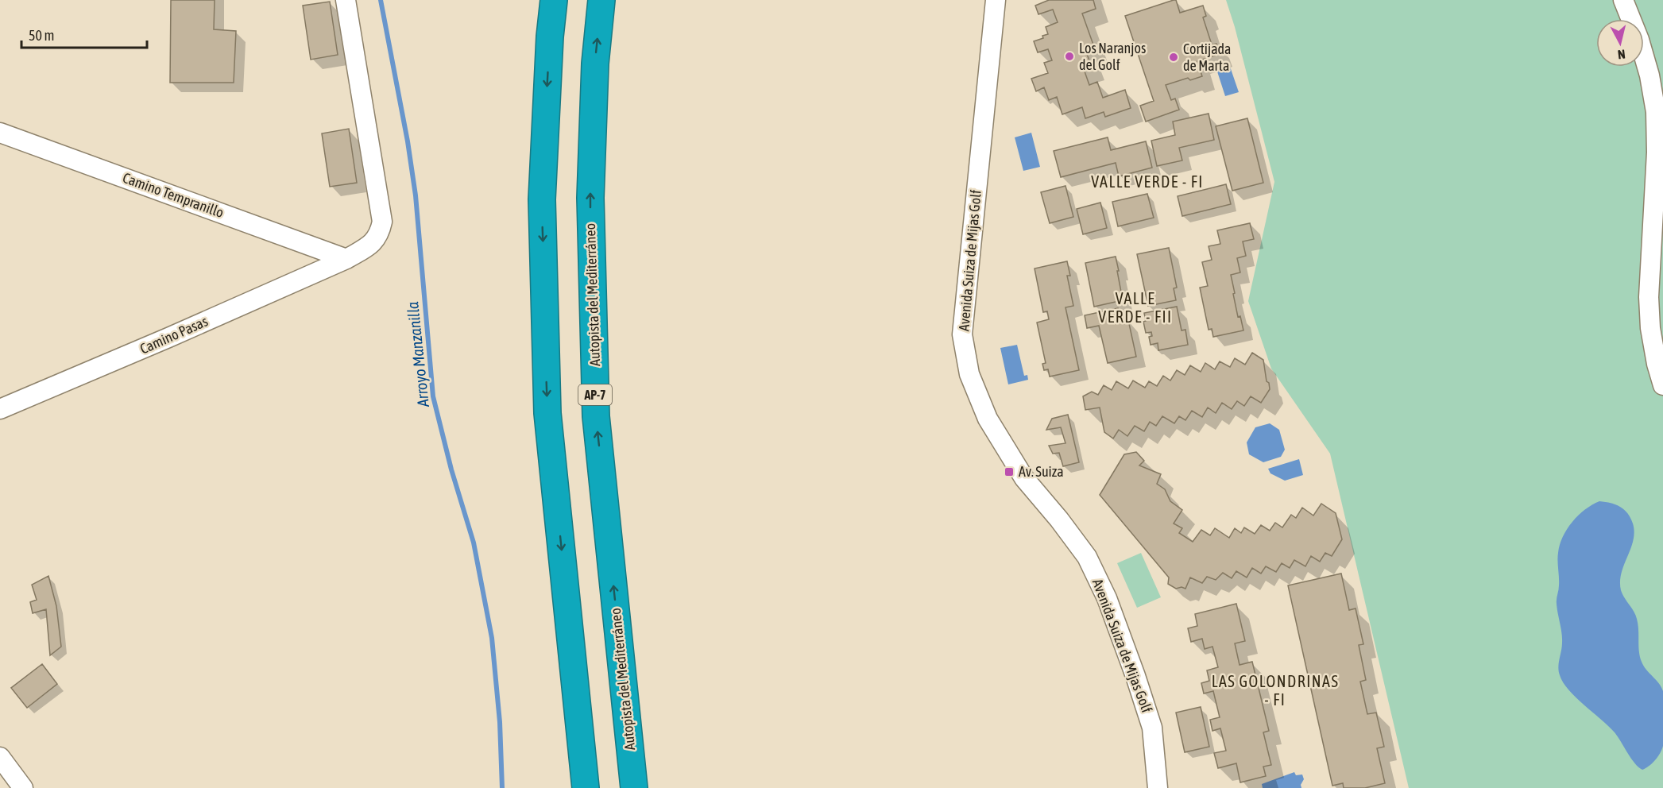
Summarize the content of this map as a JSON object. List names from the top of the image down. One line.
{"streets":{"highway":["Autopista del Mediterráneo","AP-7"],"street":["Camino Tempranillo","Avenida Suiza de Mijas Golf","Camino Pasas"]},"crossings":[["Camino Tempranillo","Camino Pasas"]],"districts":["VALLE VERDE - FI","VALLE VERDE - FII","LAS GOLONDRINAS - FI"],"water":["Arroyo Manzanilla"],"places":{"other":["Los Naranjos del Golf","Cortijada de Marta"],"transit":["Av. Suiza"]},"scale_bar":"50 m","north":"bottom"}
